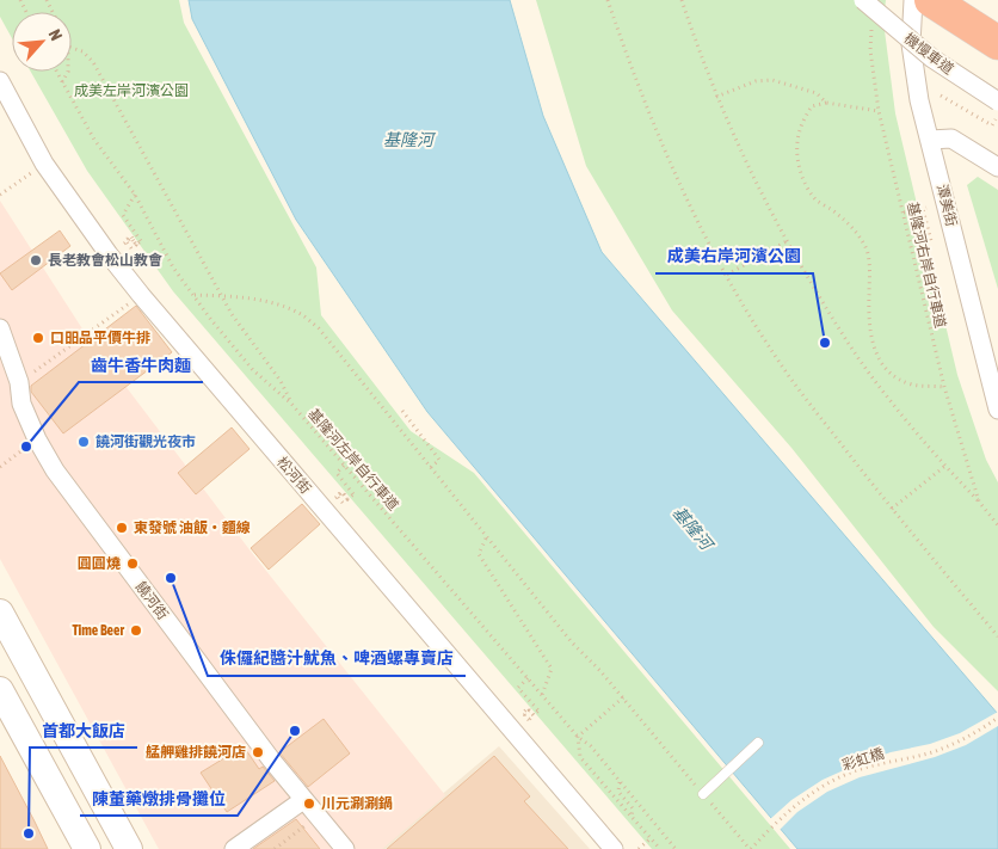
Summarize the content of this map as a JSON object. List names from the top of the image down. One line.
{"streets":{"street":["機慢車道","潭美街","松河街","饒河街"],"path":["基隆河右岸自行車道","基隆河左岸自行車道","彩虹橋"]},"water":["基隆河"],"parks":["成美左岸河濱公園"],"places":["長老教會松山教會","口昍品平價牛排","成美右岸河濱公園","饒河街觀光夜市","齒牛香牛肉麵","東發號 油飯・麵線","圓圓燒","侏儸紀醬汁魷魚、啤酒螺專賣店","Time Beer","陳董藥燉排骨攤位","艋舺雞排饒河店","川元涮涮鍋","首都大飯店"],"north":"top right"}
